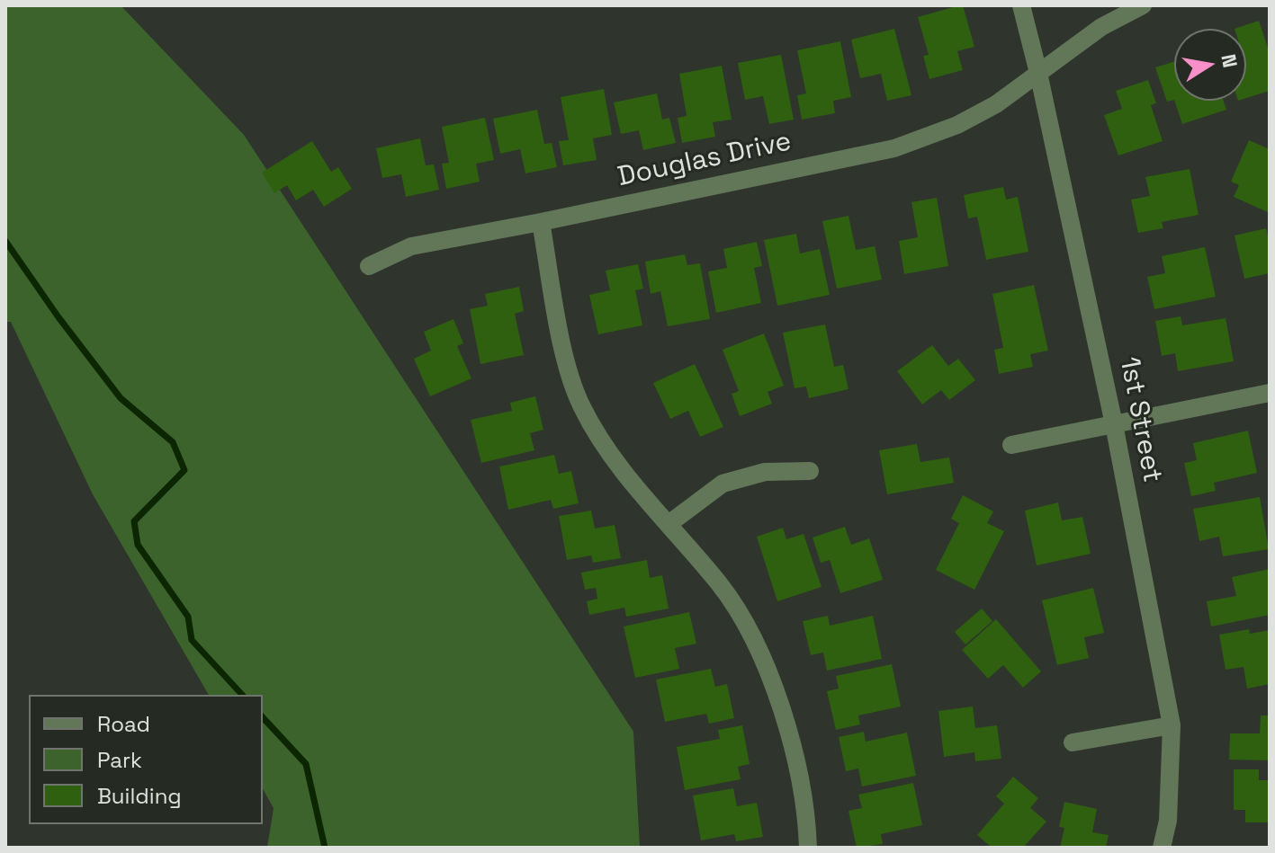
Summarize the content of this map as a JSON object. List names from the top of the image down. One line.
{"streets":{"street":["Douglas Drive","1st Street"]},"crossings":[["Douglas Drive","1st Street"]],"legend":["Road","Park","Building"],"north":"right"}
